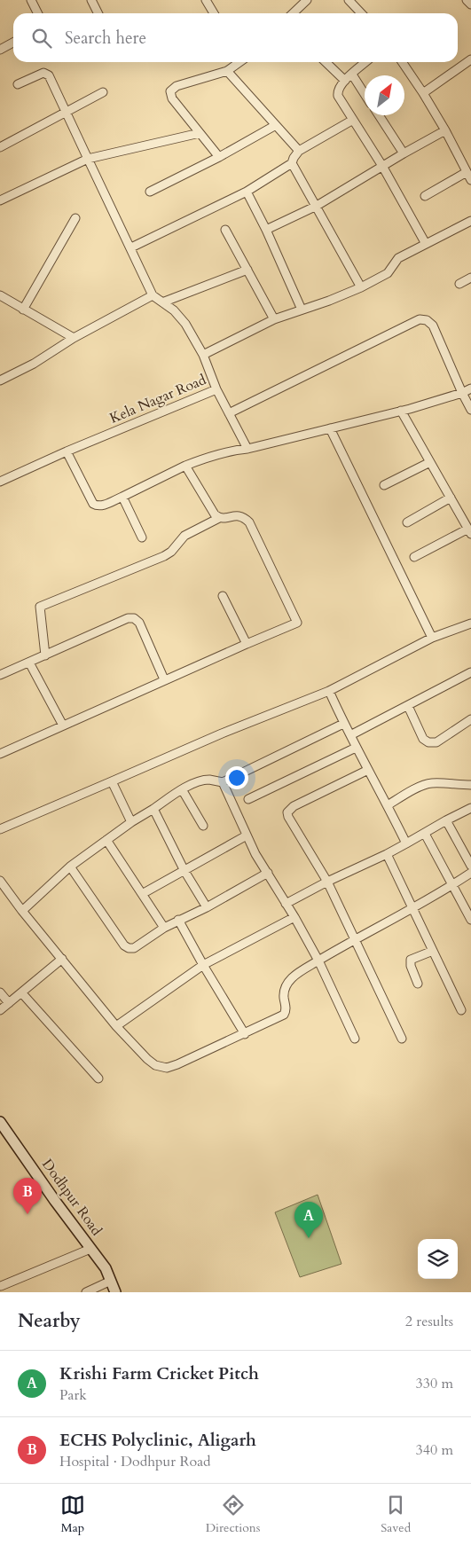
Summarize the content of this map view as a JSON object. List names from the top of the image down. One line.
{"streets":{"street":["Kela Nagar Road","Dodhpur Road"]},"north":"top right","page":{"search":"Search here","pins":["B","A"],"heading":["Nearby","2 results"],"list":[{"mark":"A","name":"Krishi Farm Cricket Pitch","note":"Park","value":"330 m"},{"mark":"B","name":"ECHS Polyclinic, Aligarh","note":"Hospital · Dodhpur Road","value":"340 m"}],"nav":["Map","Directions","Saved"]}}
